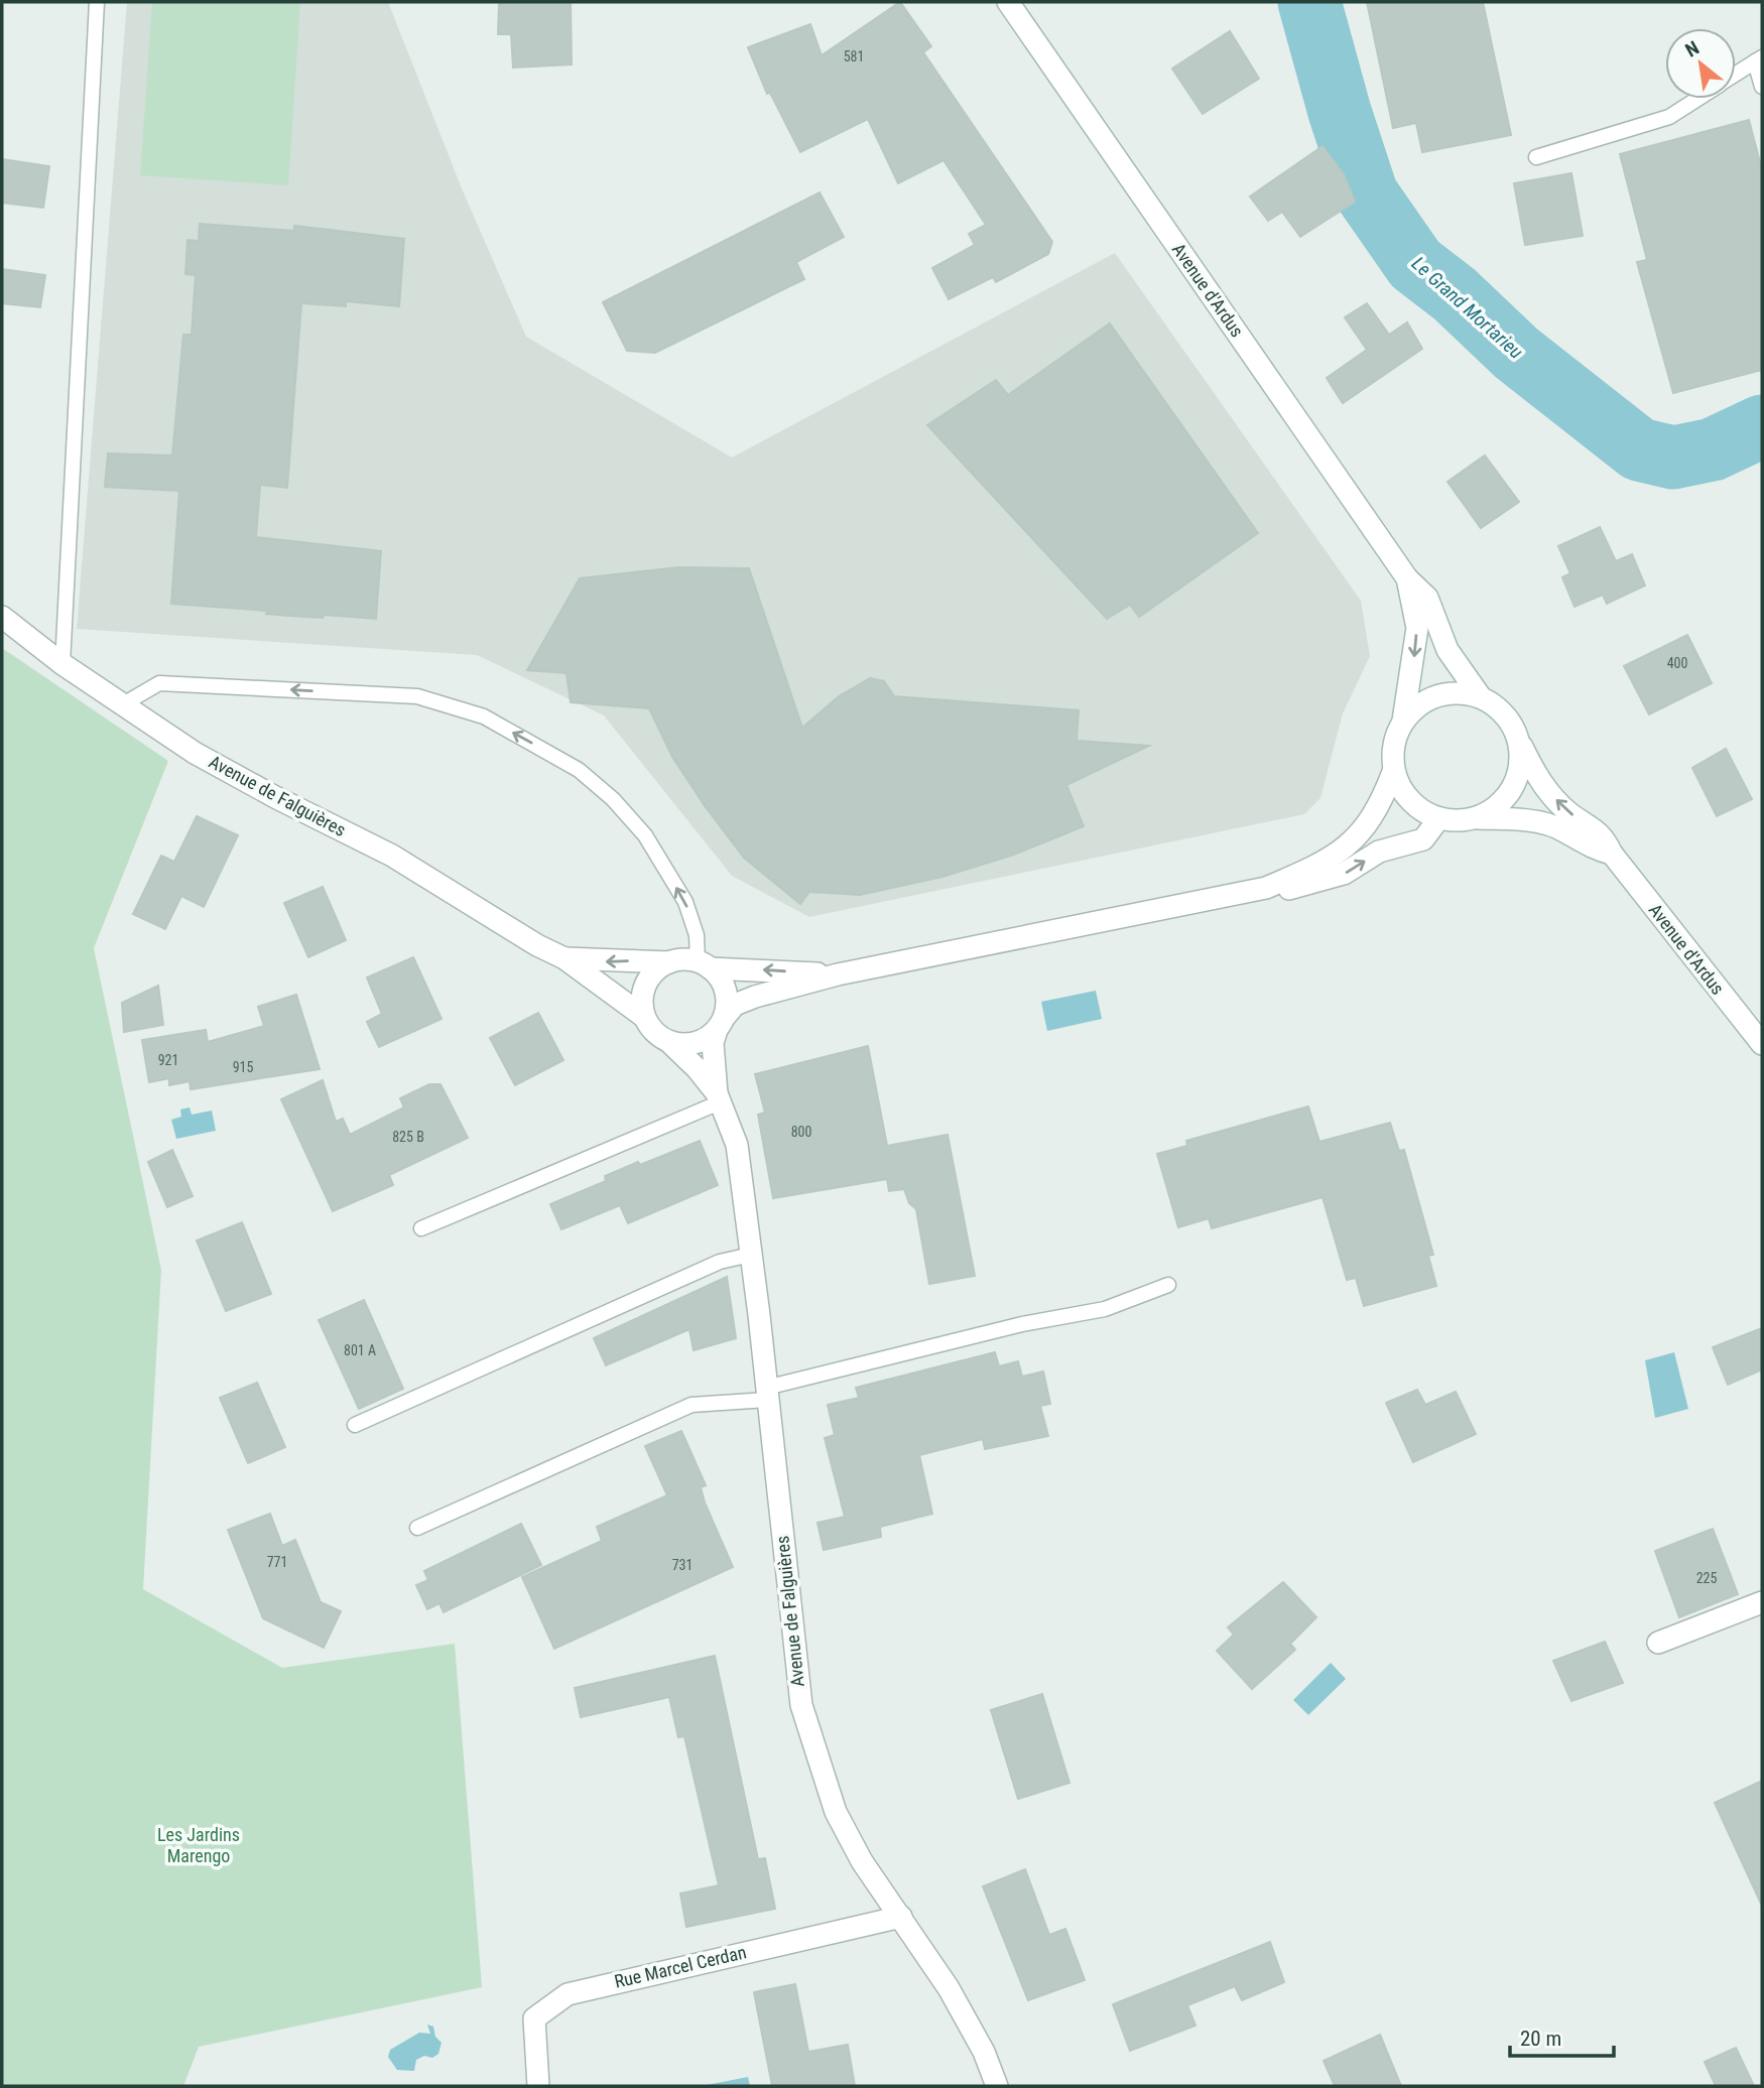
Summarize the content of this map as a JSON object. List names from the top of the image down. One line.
{"streets":{"street":["Avenue d'Ardus","Avenue de Falguières","Rue Marcel Cerdan"]},"crossings":[["Avenue de Falguières","Rue Marcel Cerdan"]],"water":["Le Grand Mortarieu"],"parks":["Les Jardins Marengo"],"house_numbers":["581","400","921","915","800","825 B","801 A","771","731","225"],"scale_bar":"20 m","north":"top left"}
